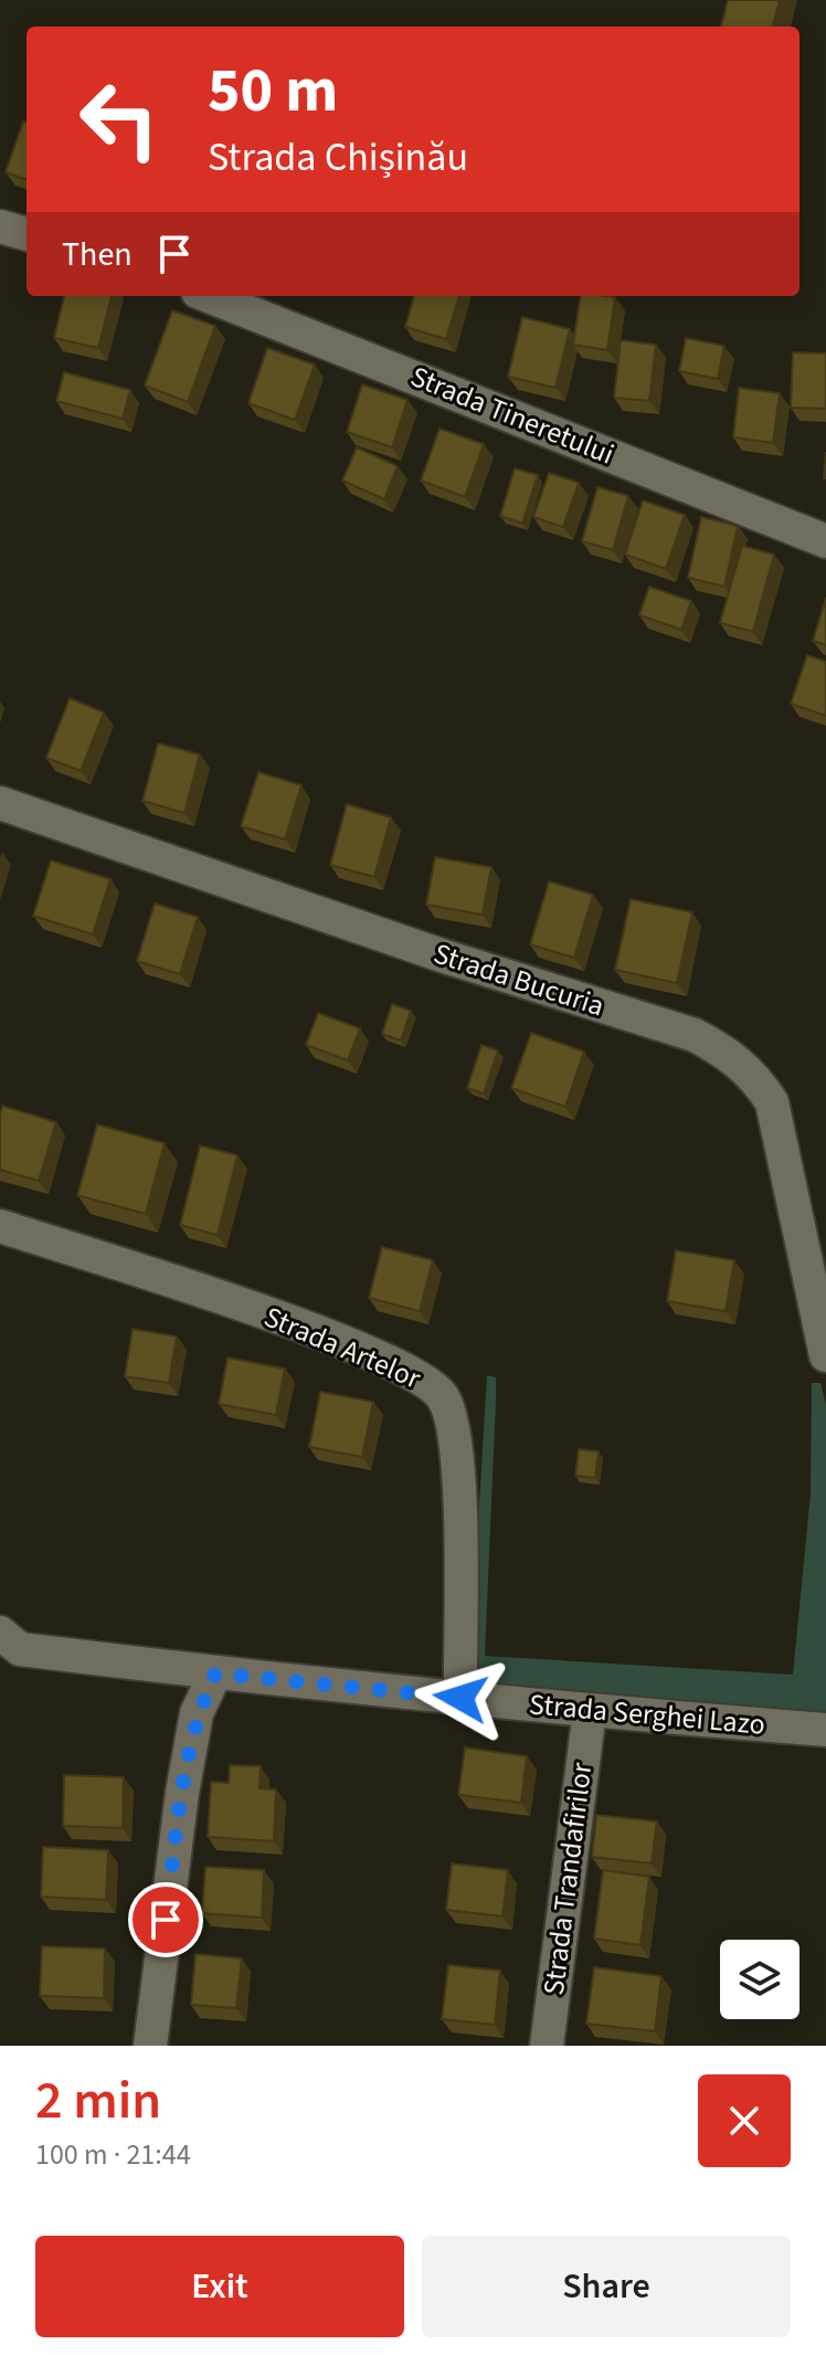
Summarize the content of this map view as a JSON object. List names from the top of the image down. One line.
{"streets":{"street":["Strada Tineretului","Strada Bucuria","Strada Artelor","Strada Serghei Lazo","Strada Trandafirilor"]},"crossings":[["Strada Artelor","Strada Serghei Lazo"],["Strada Serghei Lazo","Strada Trandafirilor"]],"page":{"turn":["50 m","Strada Chișinău"],"then":"Then","heading":["2 min","100 m · 21:44"],"buttons":["Exit","Share"]}}
